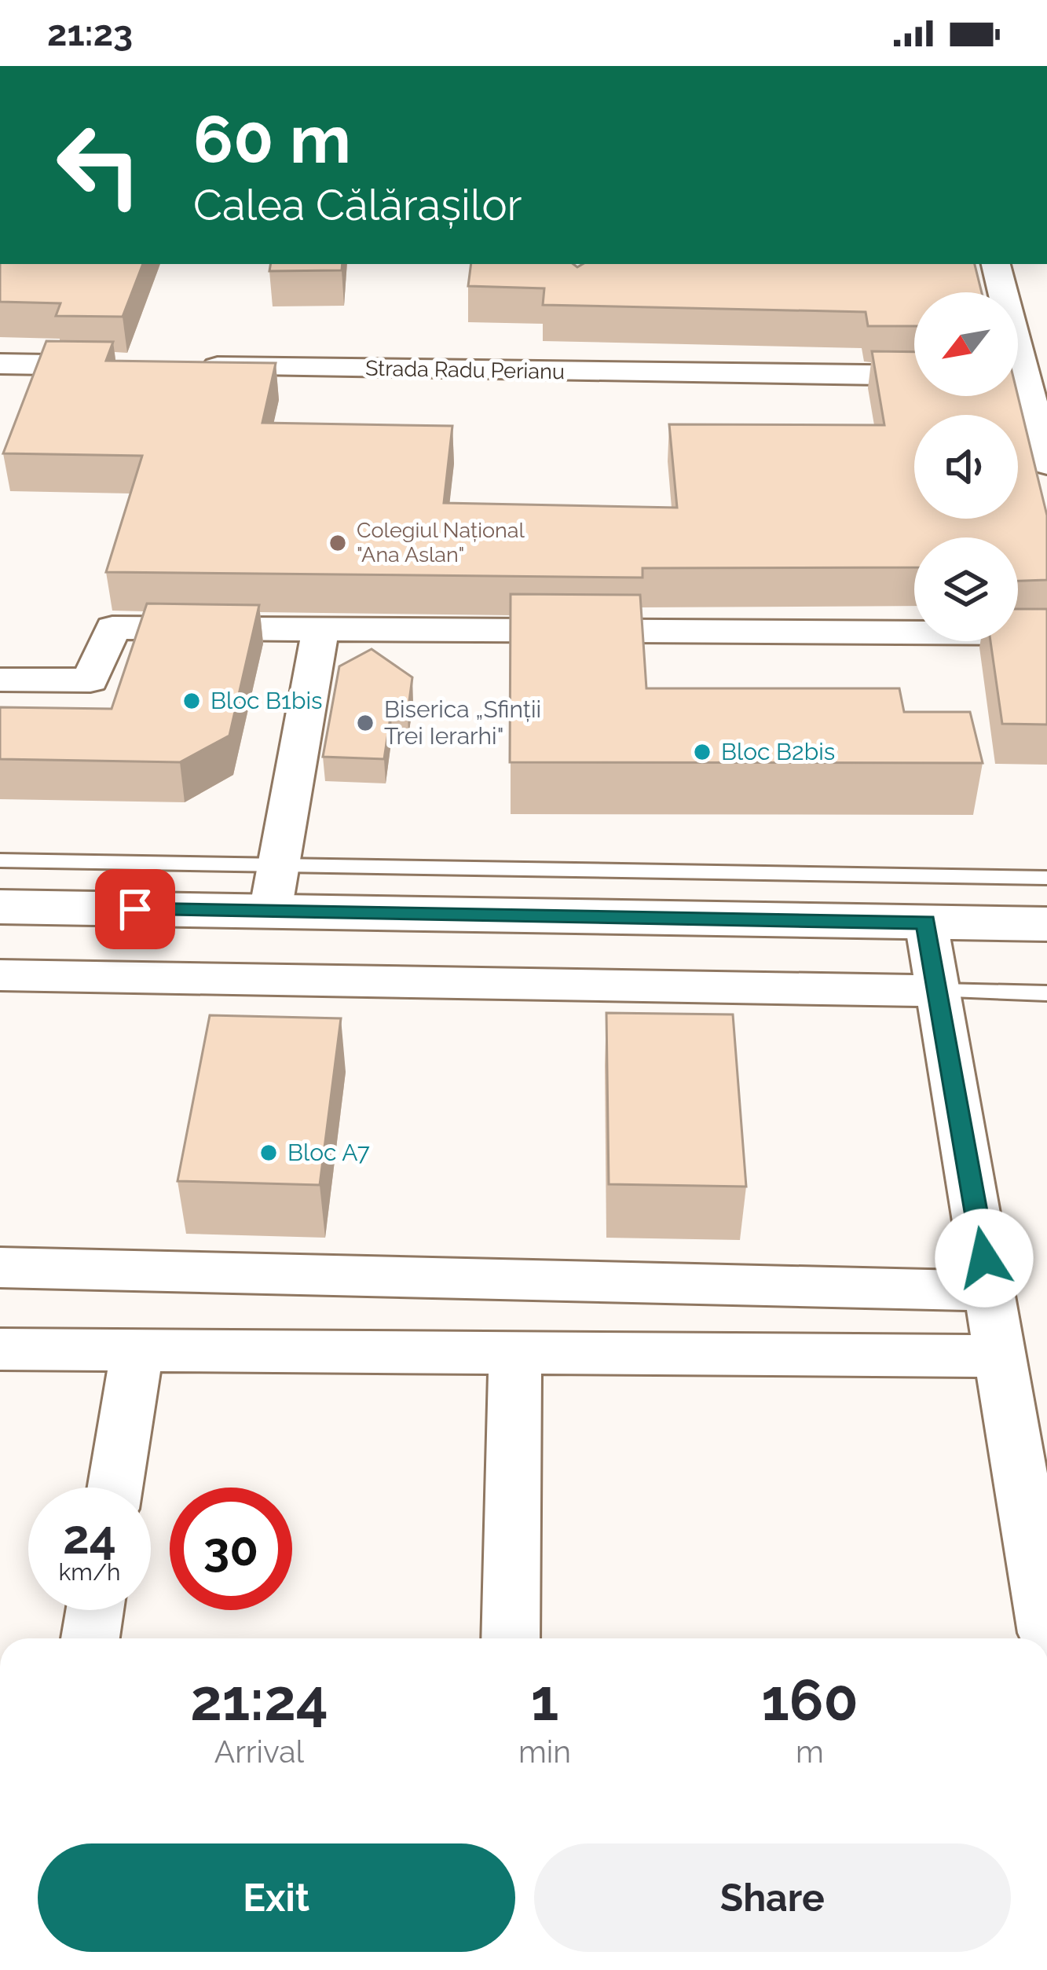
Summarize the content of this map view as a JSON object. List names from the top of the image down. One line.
{"streets":{"street":["Strada Radu Perianu"]},"places":["Colegiul Național \"Ana Aslan\"","Bloc B1bis","Biserica „Sfinții Trei Ierarhi\"","Bloc B2bis","Bloc A7"],"north":"bottom left","page":{"status":"21:23","turn":["60 m","Calea Călărașilor"],"speed":"24 km/h","limit":"30","eta":["21:24","Arrival","1","min","160","m"],"buttons":["Exit","Share"]}}
